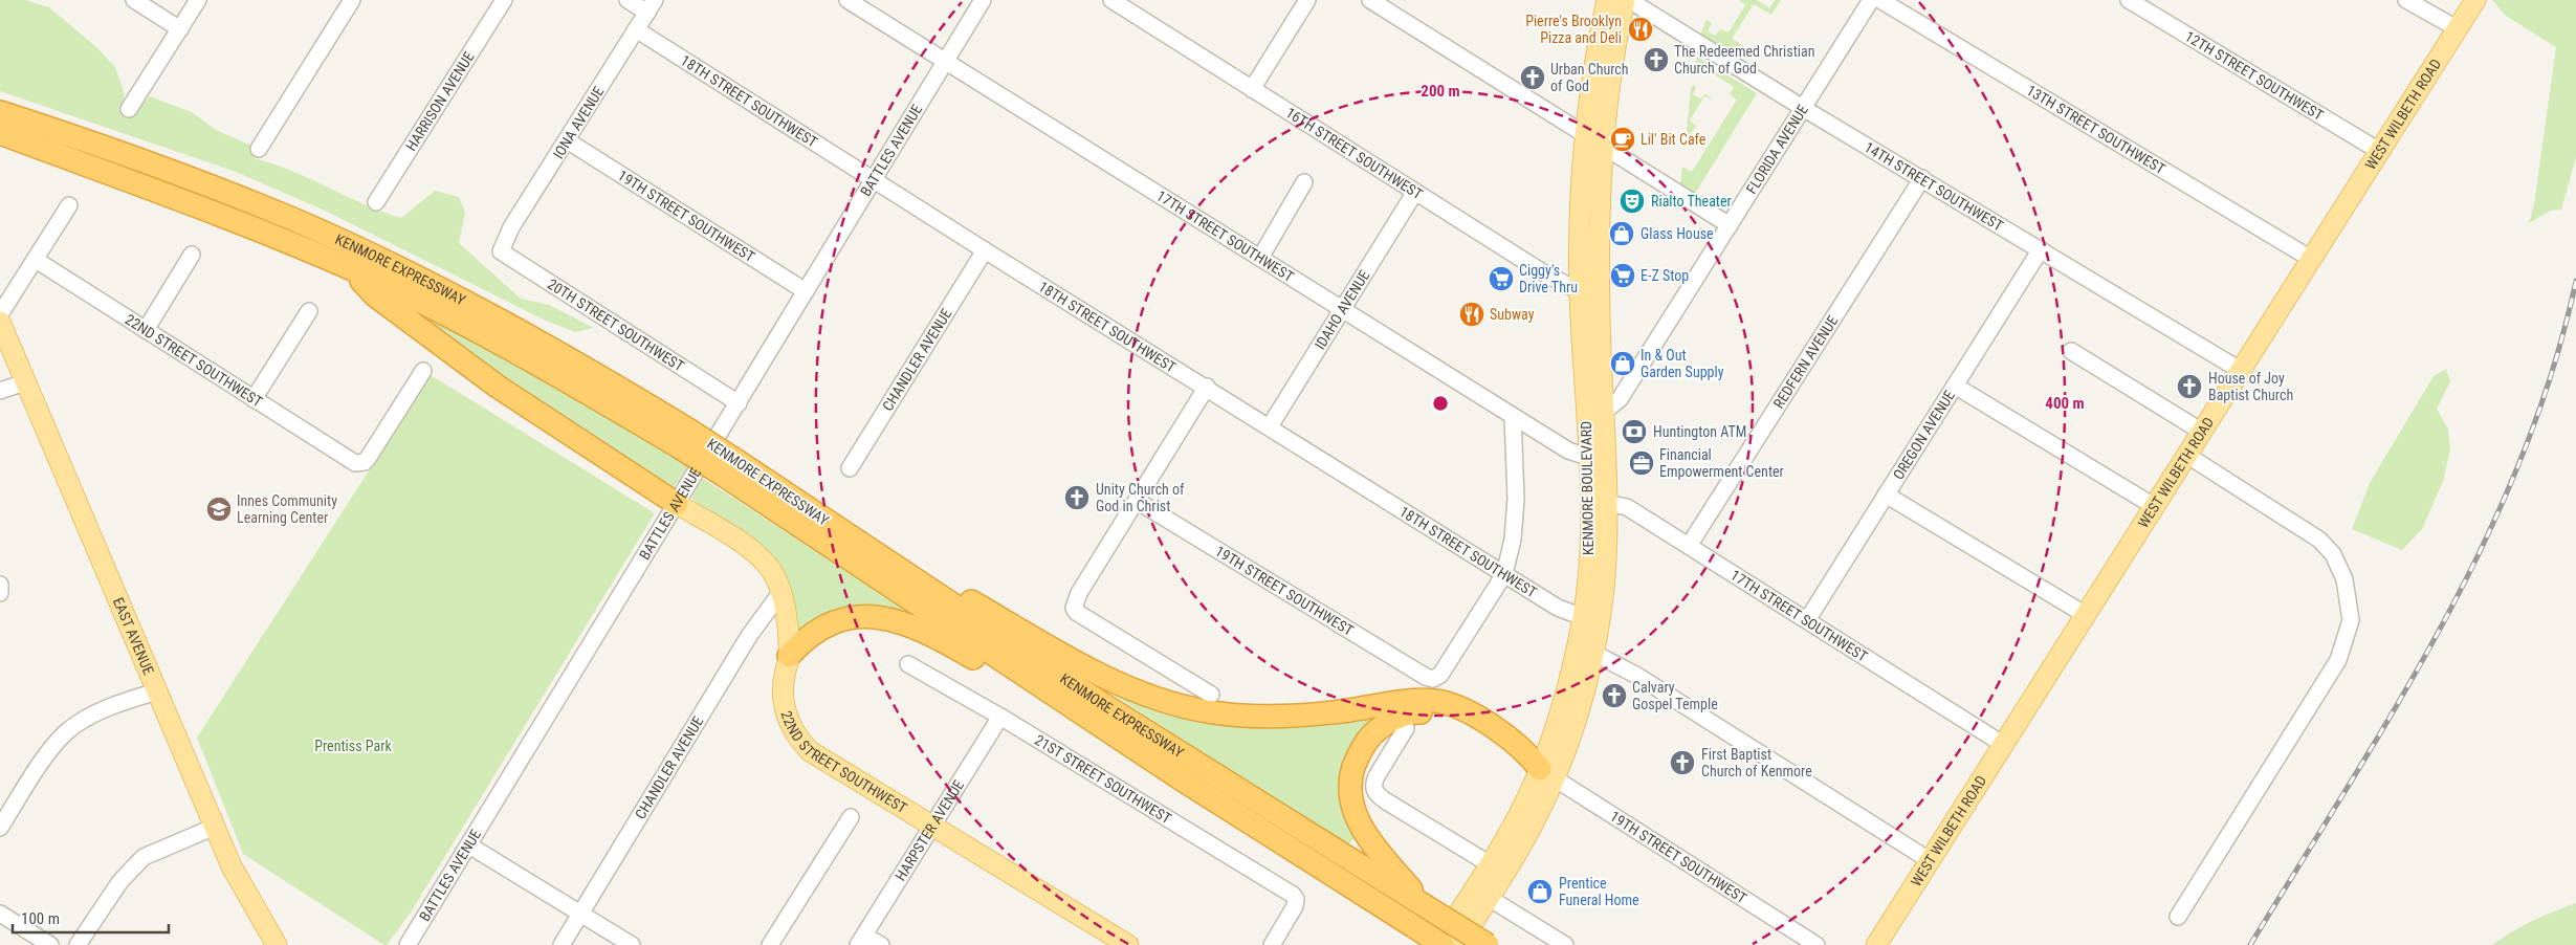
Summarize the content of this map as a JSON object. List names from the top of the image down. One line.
{"streets":{"highway":["KENMORE EXPRESSWAY"],"main road":["WEST WILBETH ROAD","22ND STREET SOUTHWEST","KENMORE BOULEVARD","EAST AVENUE"],"street":["12TH STREET SOUTHWEST","18TH STREET SOUTHWEST","HARRISON AVENUE","IONA AVENUE","13TH STREET SOUTHWEST","FLORIDA AVENUE","BATTLES AVENUE","16TH STREET SOUTHWEST","14TH STREET SOUTHWEST","19TH STREET SOUTHWEST","17TH STREET SOUTHWEST","IDAHO AVENUE","20TH STREET SOUTHWEST","CHANDLER AVENUE","REDFERN AVENUE","OREGON AVENUE","21ST STREET SOUTHWEST","HARPSTER AVENUE"]},"crossings":[["12TH STREET SOUTHWEST","WEST WILBETH ROAD"],["18TH STREET SOUTHWEST","IONA AVENUE"],["18TH STREET SOUTHWEST","BATTLES AVENUE"],["18TH STREET SOUTHWEST","19TH STREET SOUTHWEST"],["18TH STREET SOUTHWEST","IDAHO AVENUE"],["18TH STREET SOUTHWEST","CHANDLER AVENUE"],["18TH STREET SOUTHWEST","KENMORE BOULEVARD"],["WEST WILBETH ROAD","13TH STREET SOUTHWEST"],["WEST WILBETH ROAD","14TH STREET SOUTHWEST"],["WEST WILBETH ROAD","17TH STREET SOUTHWEST"],["IONA AVENUE","19TH STREET SOUTHWEST"],["IONA AVENUE","20TH STREET SOUTHWEST"],["FLORIDA AVENUE","14TH STREET SOUTHWEST"],["FLORIDA AVENUE","KENMORE BOULEVARD"],["BATTLES AVENUE","19TH STREET SOUTHWEST"],["BATTLES AVENUE","17TH STREET SOUTHWEST"],["BATTLES AVENUE","20TH STREET SOUTHWEST"],["BATTLES AVENUE","22ND STREET SOUTHWEST"],["16TH STREET SOUTHWEST","IDAHO AVENUE"],["16TH STREET SOUTHWEST","KENMORE BOULEVARD"],["14TH STREET SOUTHWEST","REDFERN AVENUE"],["14TH STREET SOUTHWEST","OREGON AVENUE"],["14TH STREET SOUTHWEST","KENMORE BOULEVARD"],["19TH STREET SOUTHWEST","KENMORE BOULEVARD"],["17TH STREET SOUTHWEST","IDAHO AVENUE"],["17TH STREET SOUTHWEST","REDFERN AVENUE"],["17TH STREET SOUTHWEST","OREGON AVENUE"],["17TH STREET SOUTHWEST","KENMORE BOULEVARD"],["CHANDLER AVENUE","22ND STREET SOUTHWEST"],["22ND STREET SOUTHWEST","HARPSTER AVENUE"],["21ST STREET SOUTHWEST","HARPSTER AVENUE"]],"parks":["Prentiss Park"],"places":{"restaurant":["Pierre's Brooklyn Pizza and Deli","Subway"],"church":["The Redeemed Christian Church of God","Urban Church of God","House of Joy Baptist Church","Unity Church of God in Christ","Calvary Gospel Temple","First Baptist Church of Kenmore"],"cafe":["Lil' Bit Cafe"],"theatre":["Rialto Theater"],"shop":["Glass House","In & Out Garden Supply","Prentice Funeral Home"],"supermarket":["E-Z Stop","Ciggy's Drive Thru"],"bank":["Huntington ATM"],"office":["Financial Empowerment Center"],"school or university":["Innes Community Learning Center"]},"scale_bar":"100 m","rings":["200 m","400 m"]}
